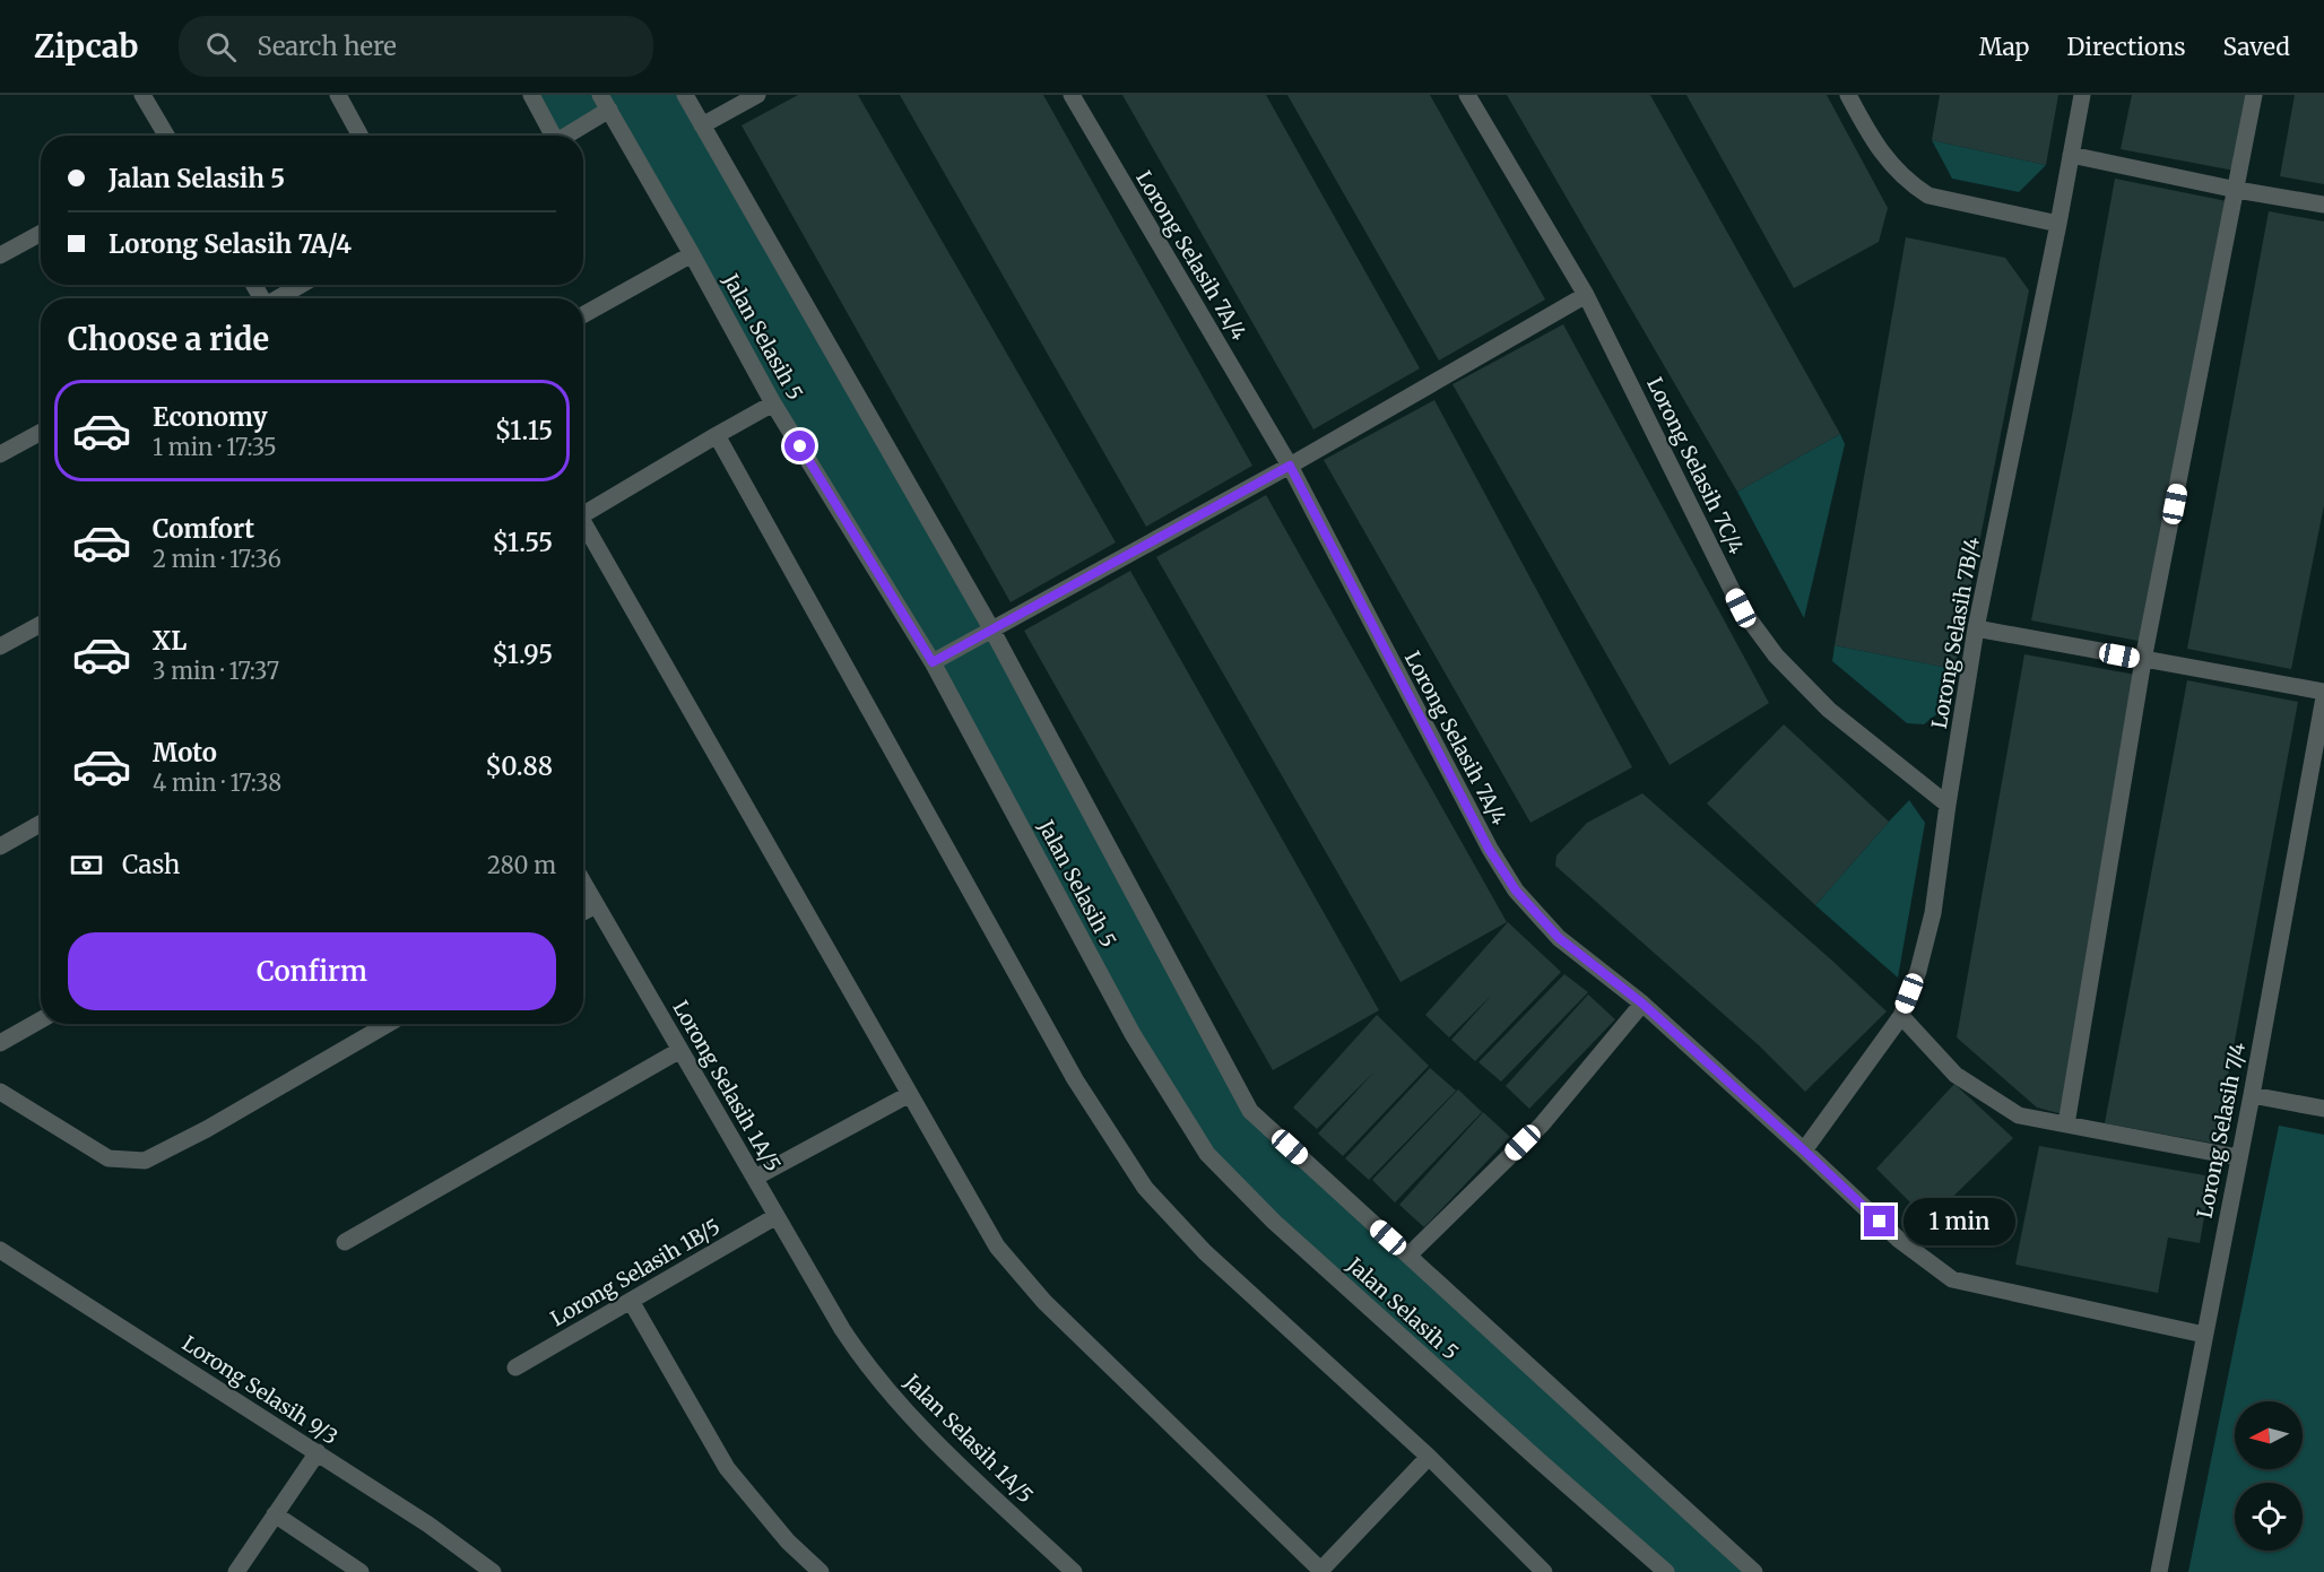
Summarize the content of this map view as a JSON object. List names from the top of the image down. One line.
{"streets":{"street":["Lorong Selasih 7A/4","Jalan Selasih 5","Lorong Selasih 7C/4","Lorong Selasih 7B/4","Lorong Selasih 1A/5","Lorong Selasih 7/4","Lorong Selasih 1B/5","Lorong Selasih 9/3","Jalan Selasih 1A/5"]},"crossings":[["Lorong Selasih 7A/4","Lorong Selasih 7B/4"],["Lorong Selasih 7A/4","Lorong Selasih 7/4"],["Lorong Selasih 7C/4","Lorong Selasih 7B/4"],["Lorong Selasih 1A/5","Lorong Selasih 1B/5"],["Lorong Selasih 1A/5","Jalan Selasih 1A/5"]],"north":"left","page":{"header":"Zipcab","search":"Search here","nav":["Map","Directions","Saved"],"banner":["Jalan Selasih 5","Lorong Selasih 7A/4"],"heading":"Choose a ride","list":[{"name":"Economy","note":"1 min · 17:35","value":"$1.15"},{"name":"Comfort","note":"2 min · 17:36","value":"$1.55"},{"name":"XL","note":"3 min · 17:37","value":"$1.95"},{"name":"Moto","note":"4 min · 17:38","value":"$0.88"}],"pay":["Cash","280 m"],"buttons":"Confirm","bubble":"1 min"}}
